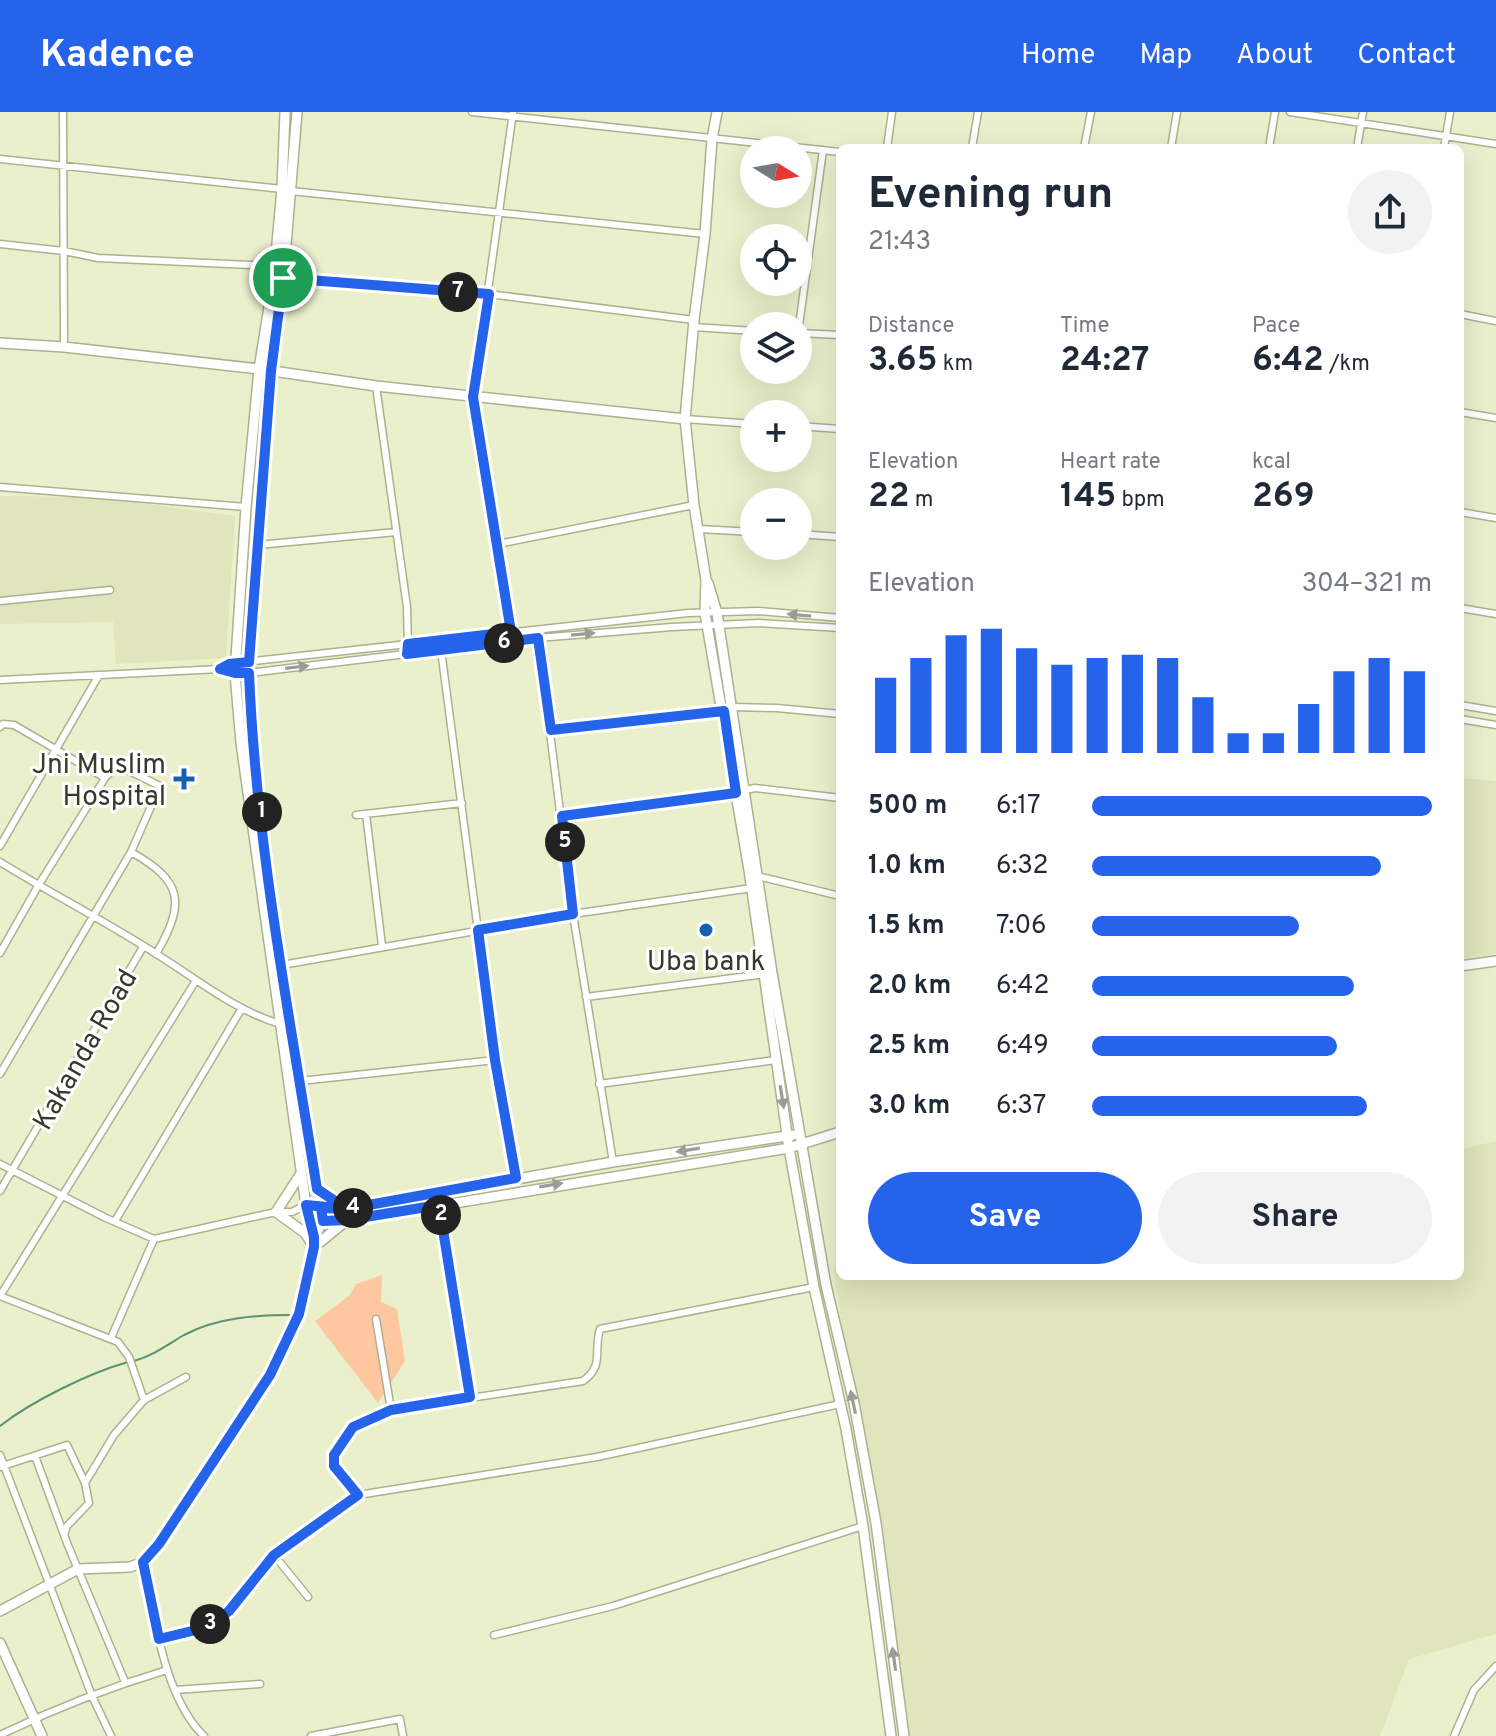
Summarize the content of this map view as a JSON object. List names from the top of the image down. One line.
{"streets":{"street":["Kakanda Road"]},"places":{"health":["Jni Muslim Hospital"],"other":["Uba bank"]},"north":"right","page":{"header":"Kadence","nav":["Home","Map","About","Contact"],"map_buttons":["+","−"],"heading":["Evening run","21:43"],"pins":["7","6","1","5","4","2","3"],"stats":[["Distance","3.65 km"],["Time","24:27"],["Pace","6:42 /km"],["Elevation","22 m"],["Heart rate","145 bpm"],["kcal","269"]],"chart":["Elevation","304–321 m"],"list":[{"name":"500 m","note":"6:17"},{"name":"1.0 km","note":"6:32"},{"name":"1.5 km","note":"7:06"},{"name":"2.0 km","note":"6:42"},{"name":"2.5 km","note":"6:49"},{"name":"3.0 km","note":"6:37"}],"buttons":["Save","Share"]}}
